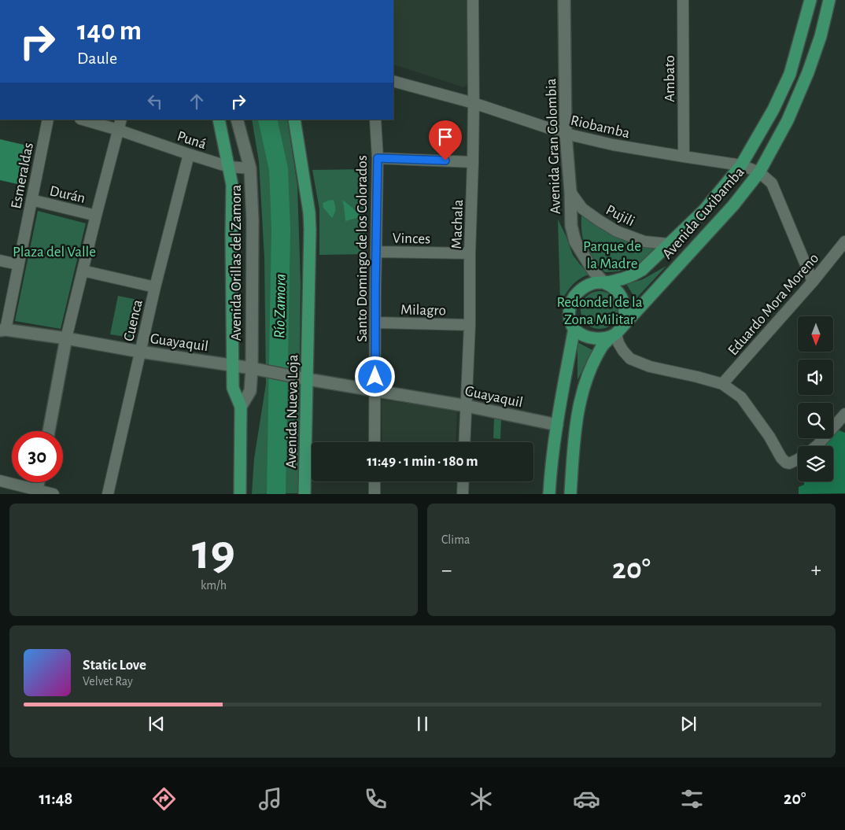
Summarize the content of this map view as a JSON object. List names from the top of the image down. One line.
{"streets":{"main road":["Avenida Gran Colombia","Avenida Cuxibamba","Avenida Orillas del Zamora","Guayaquil","Avenida Nueva Loja"],"street":["Ambato","Riobamba","Puná","Esmeraldas","Durán","Pujili","Machala","Vinces","Santo Domingo de los Colorados","Eduardo Mora Moreno","Milagro","Cuenca"]},"crossings":[["Ambato","Riobamba"],["Riobamba","Avenida Gran Colombia"],["Riobamba","Avenida Cuxibamba"],["Riobamba","Machala"],["Puná","Avenida Orillas del Zamora"],["Puná","Cuenca"],["Avenida Gran Colombia","Avenida Cuxibamba"],["Avenida Gran Colombia","Pujili"],["Esmeraldas","Durán"],["Esmeraldas","Guayaquil"],["Avenida Cuxibamba","Pujili"],["Machala","Vinces"],["Machala","Milagro"],["Machala","Guayaquil"],["Vinces","Santo Domingo de los Colorados"],["Santo Domingo de los Colorados","Milagro"],["Santo Domingo de los Colorados","Guayaquil"],["Avenida Orillas del Zamora","Guayaquil"],["Cuenca","Guayaquil"],["Guayaquil","Avenida Nueva Loja"]],"water":["Río Zamora"],"parks":["Parque de la Madre","Plaza del Valle","Redondel de la Zona Militar"],"north":"bottom","page":{"turn":["140 m","Daule"],"limit":"30","trip":"11:49 · 1 min · 180 m","tile":[["19","km/h"],"Clima"],"heat":["−","20°","+"],"song":["Static Love","Velvet Ray"],"tabs":["11:48","20°"]}}
